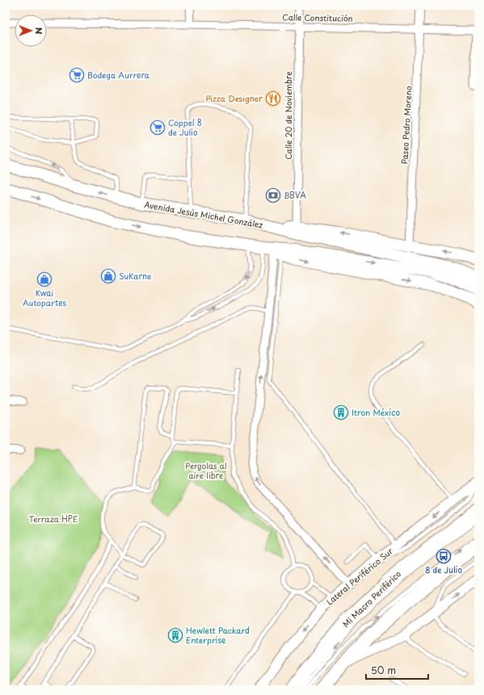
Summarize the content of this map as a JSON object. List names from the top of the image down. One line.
{"streets":{"main road":["Avenida Jesús Michel González"],"street":["Calle Constitución","Calle 20 de Noviembre","Paseo Pedro Moreno","Lateral Periférico Sur"],"lane":["Mi Macro Periférico"]},"crossings":[["Calle Constitución","Calle 20 de Noviembre"],["Calle Constitución","Paseo Pedro Moreno"]],"parks":["Pergolas al aire libre","Terraza HPE"],"places":{"supermarket":["Bodega Aurrera","Coppel 8 de Julio"],"restaurant":["Pizza Designer"],"bank":["BBVA"],"shop":["SuKarne","Kwai Autopartes"],"building":["Itron México","Hewlett Packard Enterprise"],"bus stop":["8 de Julio"]},"scale_bar":"50 m","north":"right"}
